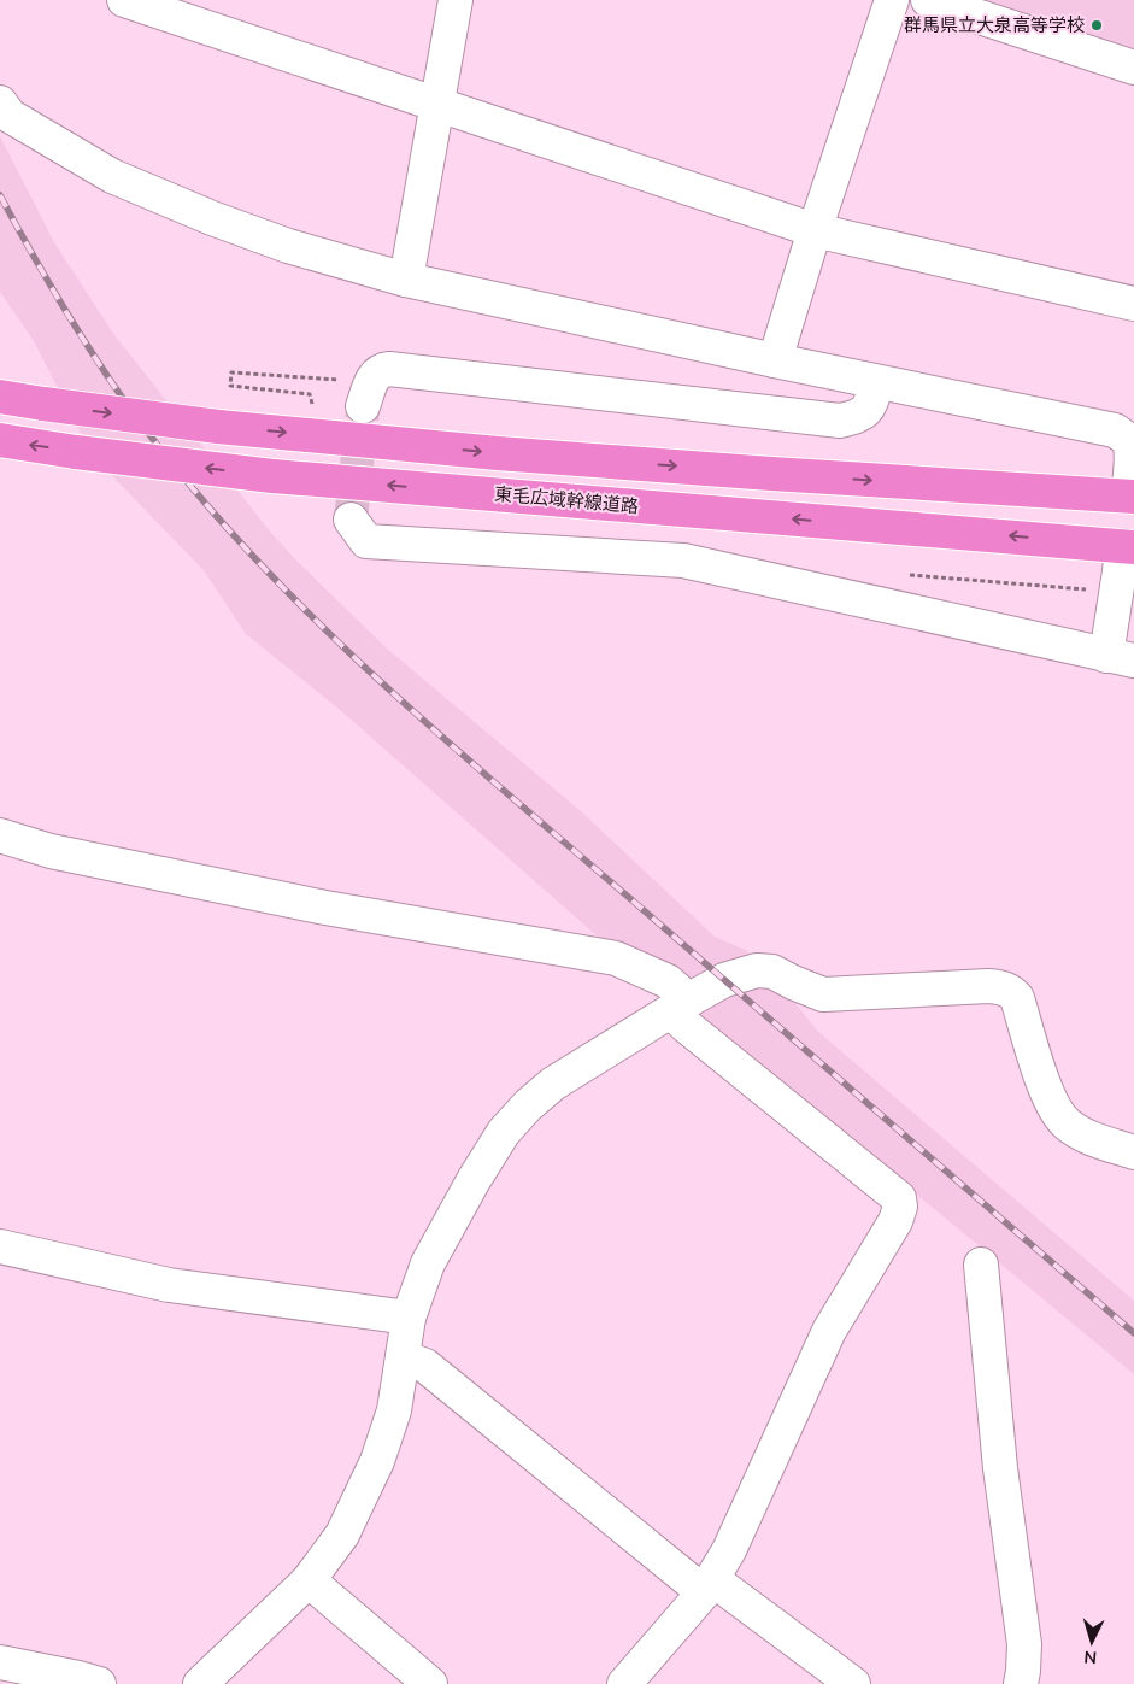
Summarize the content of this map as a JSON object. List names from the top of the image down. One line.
{"streets":{"highway":["東毛広域幹線道路"]},"places":["群馬県立大泉高等学校"],"north":"bottom"}
